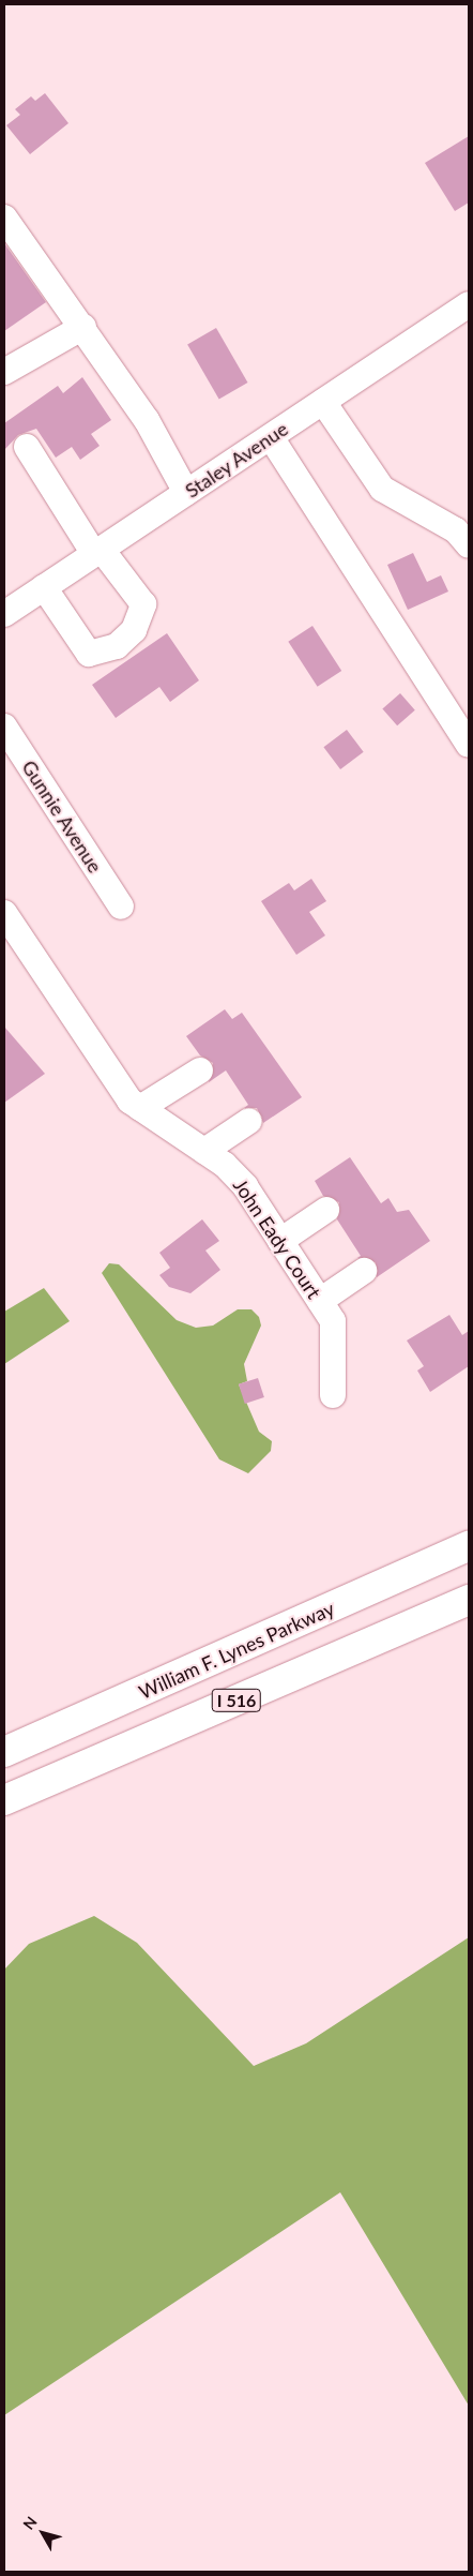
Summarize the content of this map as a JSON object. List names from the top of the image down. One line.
{"streets":{"highway":["William F. Lynes Parkway","I 516"],"street":["Staley Avenue","Gunnie Avenue","John Eady Court"]},"north":"top left"}
